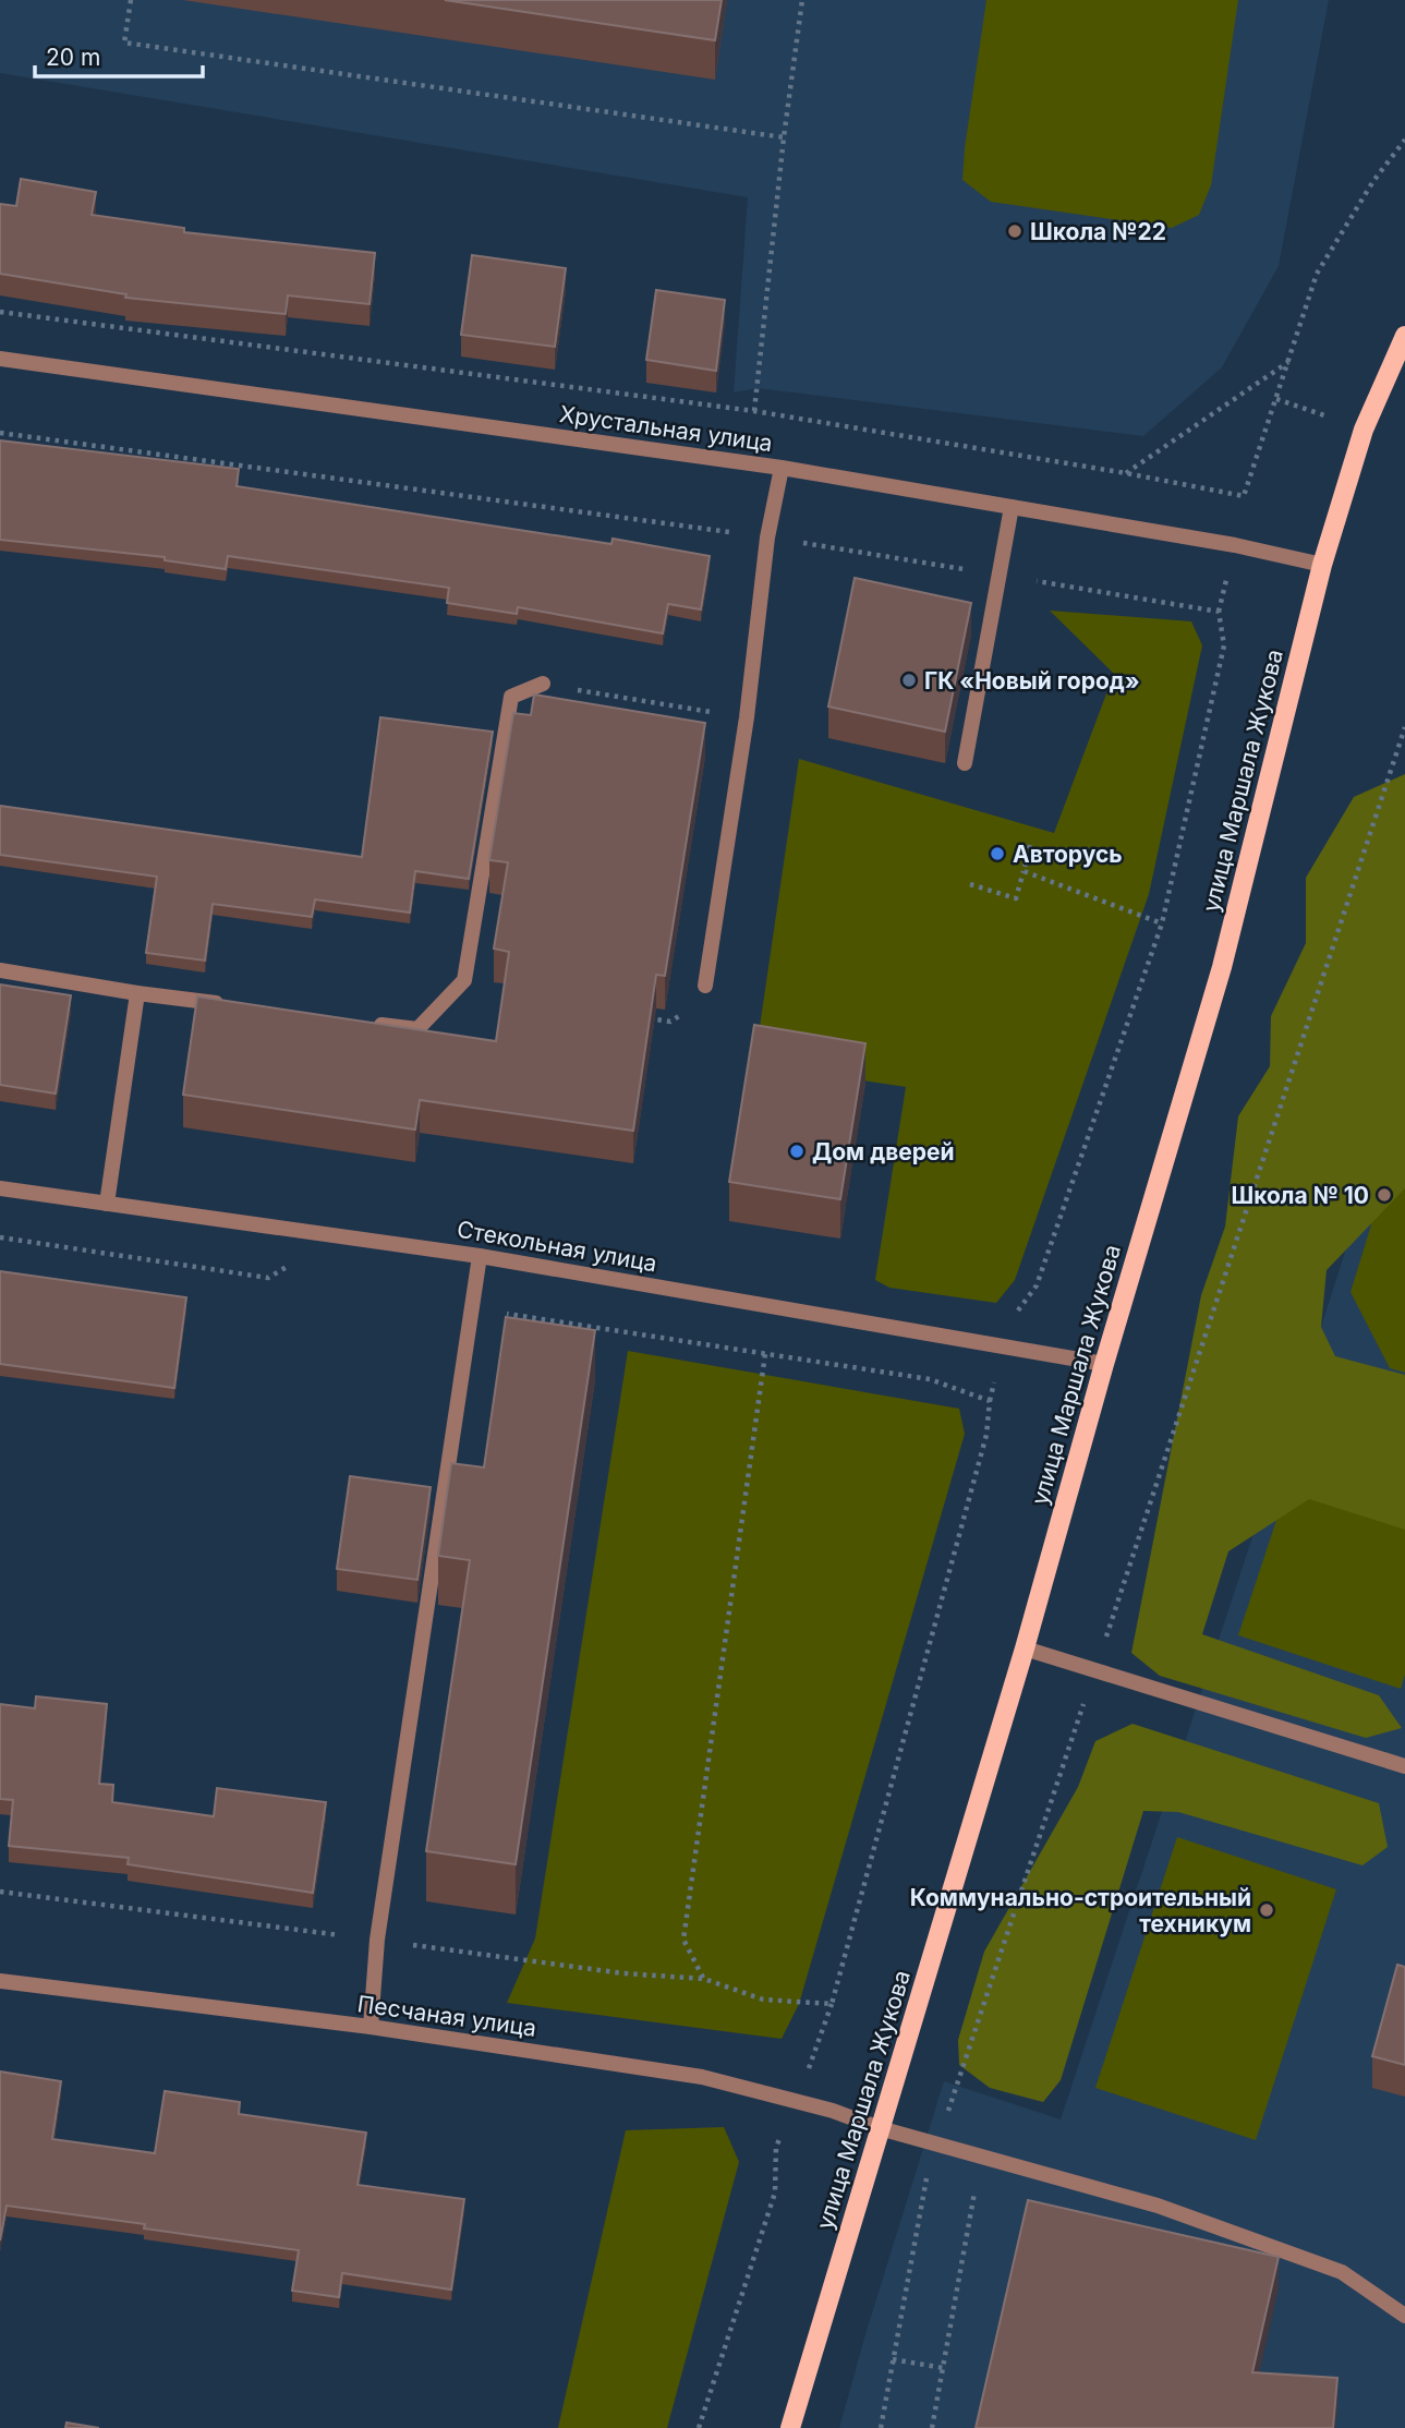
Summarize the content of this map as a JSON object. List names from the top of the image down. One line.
{"streets":{"main road":["улица Маршала Жукова"],"street":["Хрустальная улица","Стекольная улица","Песчаная улица"]},"crossings":[["Хрустальная улица","улица Маршала Жукова"],["улица Маршала Жукова","Стекольная улица"],["улица Маршала Жукова","Песчаная улица"]],"places":["Школа №22","ГК «Новый город»","Авторусь","Дом дверей","Школа № 10","Коммунально-строительный техникум"],"scale_bar":"20 m"}
